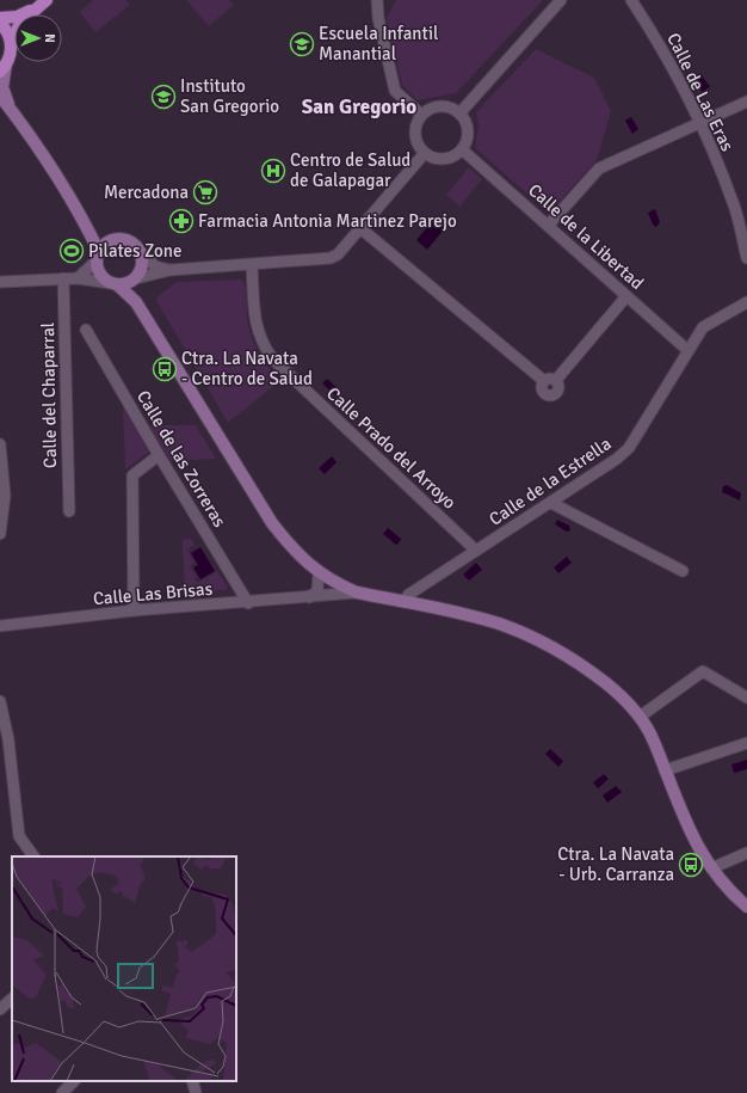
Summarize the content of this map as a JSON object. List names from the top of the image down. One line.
{"streets":{"street":["Calle de Las Eras","Calle de la Libertad","Calle del Chaparral","Calle Prado del Arroyo","Calle de las Zorreras","Calle de la Estrella","Calle Las Brisas"]},"crossings":[["Calle de la Libertad","Calle de la Estrella"],["Calle Prado del Arroyo","Calle de la Estrella"],["Calle de las Zorreras","Calle Las Brisas"]],"districts":["San Gregorio"],"places":{"school or university":["Escuela Infantil Manantial","Instituto San Gregorio"],"hospital":["Centro de Salud de Galapagar"],"supermarket":["Mercadona"],"pharmacy":["Farmacia Antonia Martinez Parejo"],"sports":["Pilates Zone"],"bus stop":["Ctra. La Navata - Centro de Salud","Ctra. La Navata - Urb. Carranza"]},"north":"right"}
